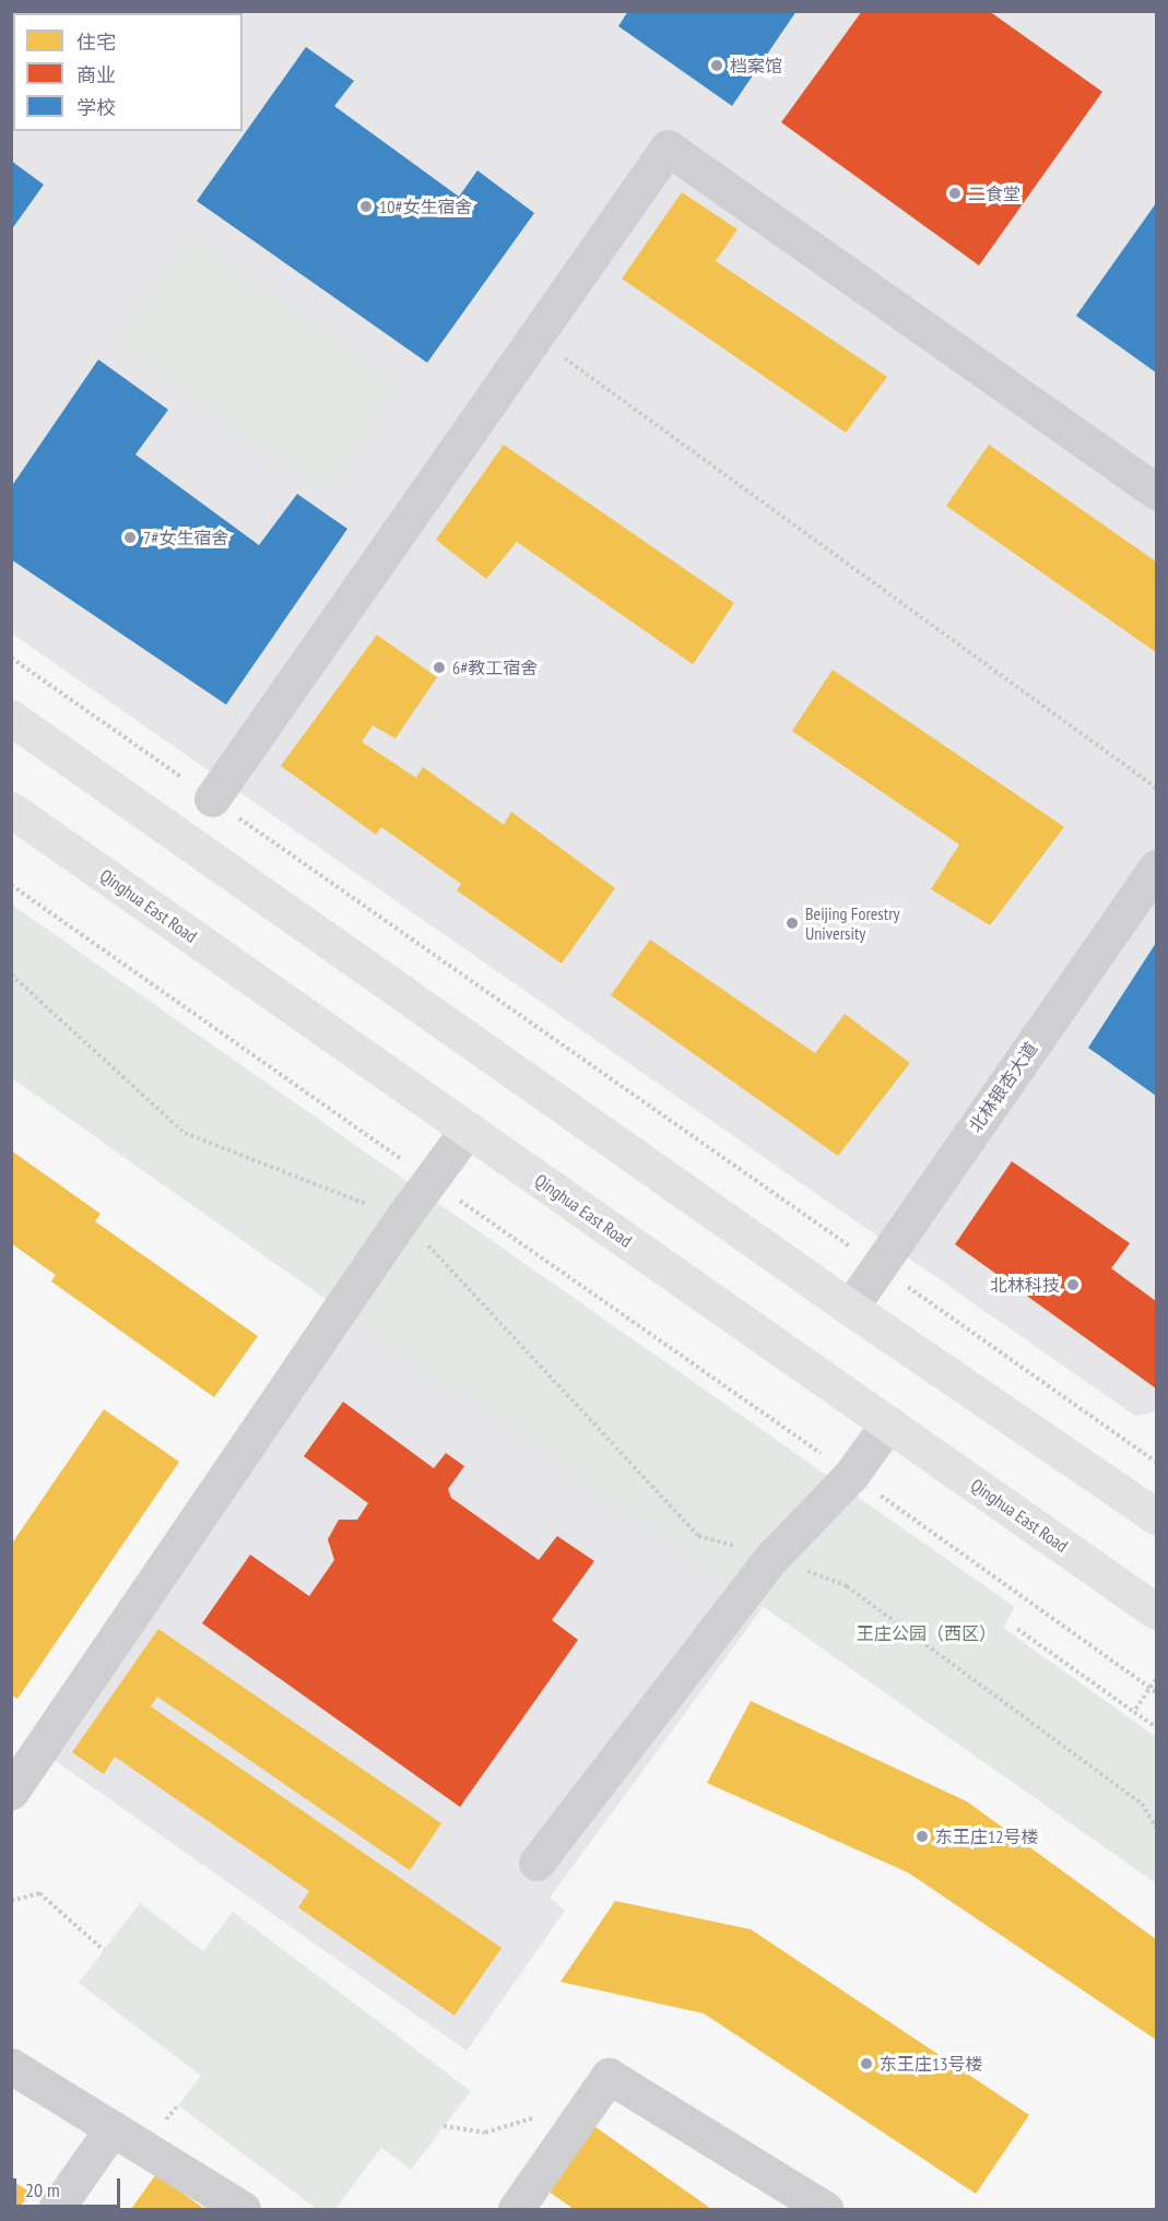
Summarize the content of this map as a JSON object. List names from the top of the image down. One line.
{"streets":{"main road":["Qinghua East Road"],"street":["北林银杏大道"]},"parks":["王庄公园（西区）"],"places":["档案馆","二食堂","10#女生宿舍","7#女生宿舍","6#教工宿舍","Beijing Forestry University","北林科技","东王庄12号楼","东王庄13号楼"],"legend":["住宅","商业","学校"],"scale_bar":"20 m"}
